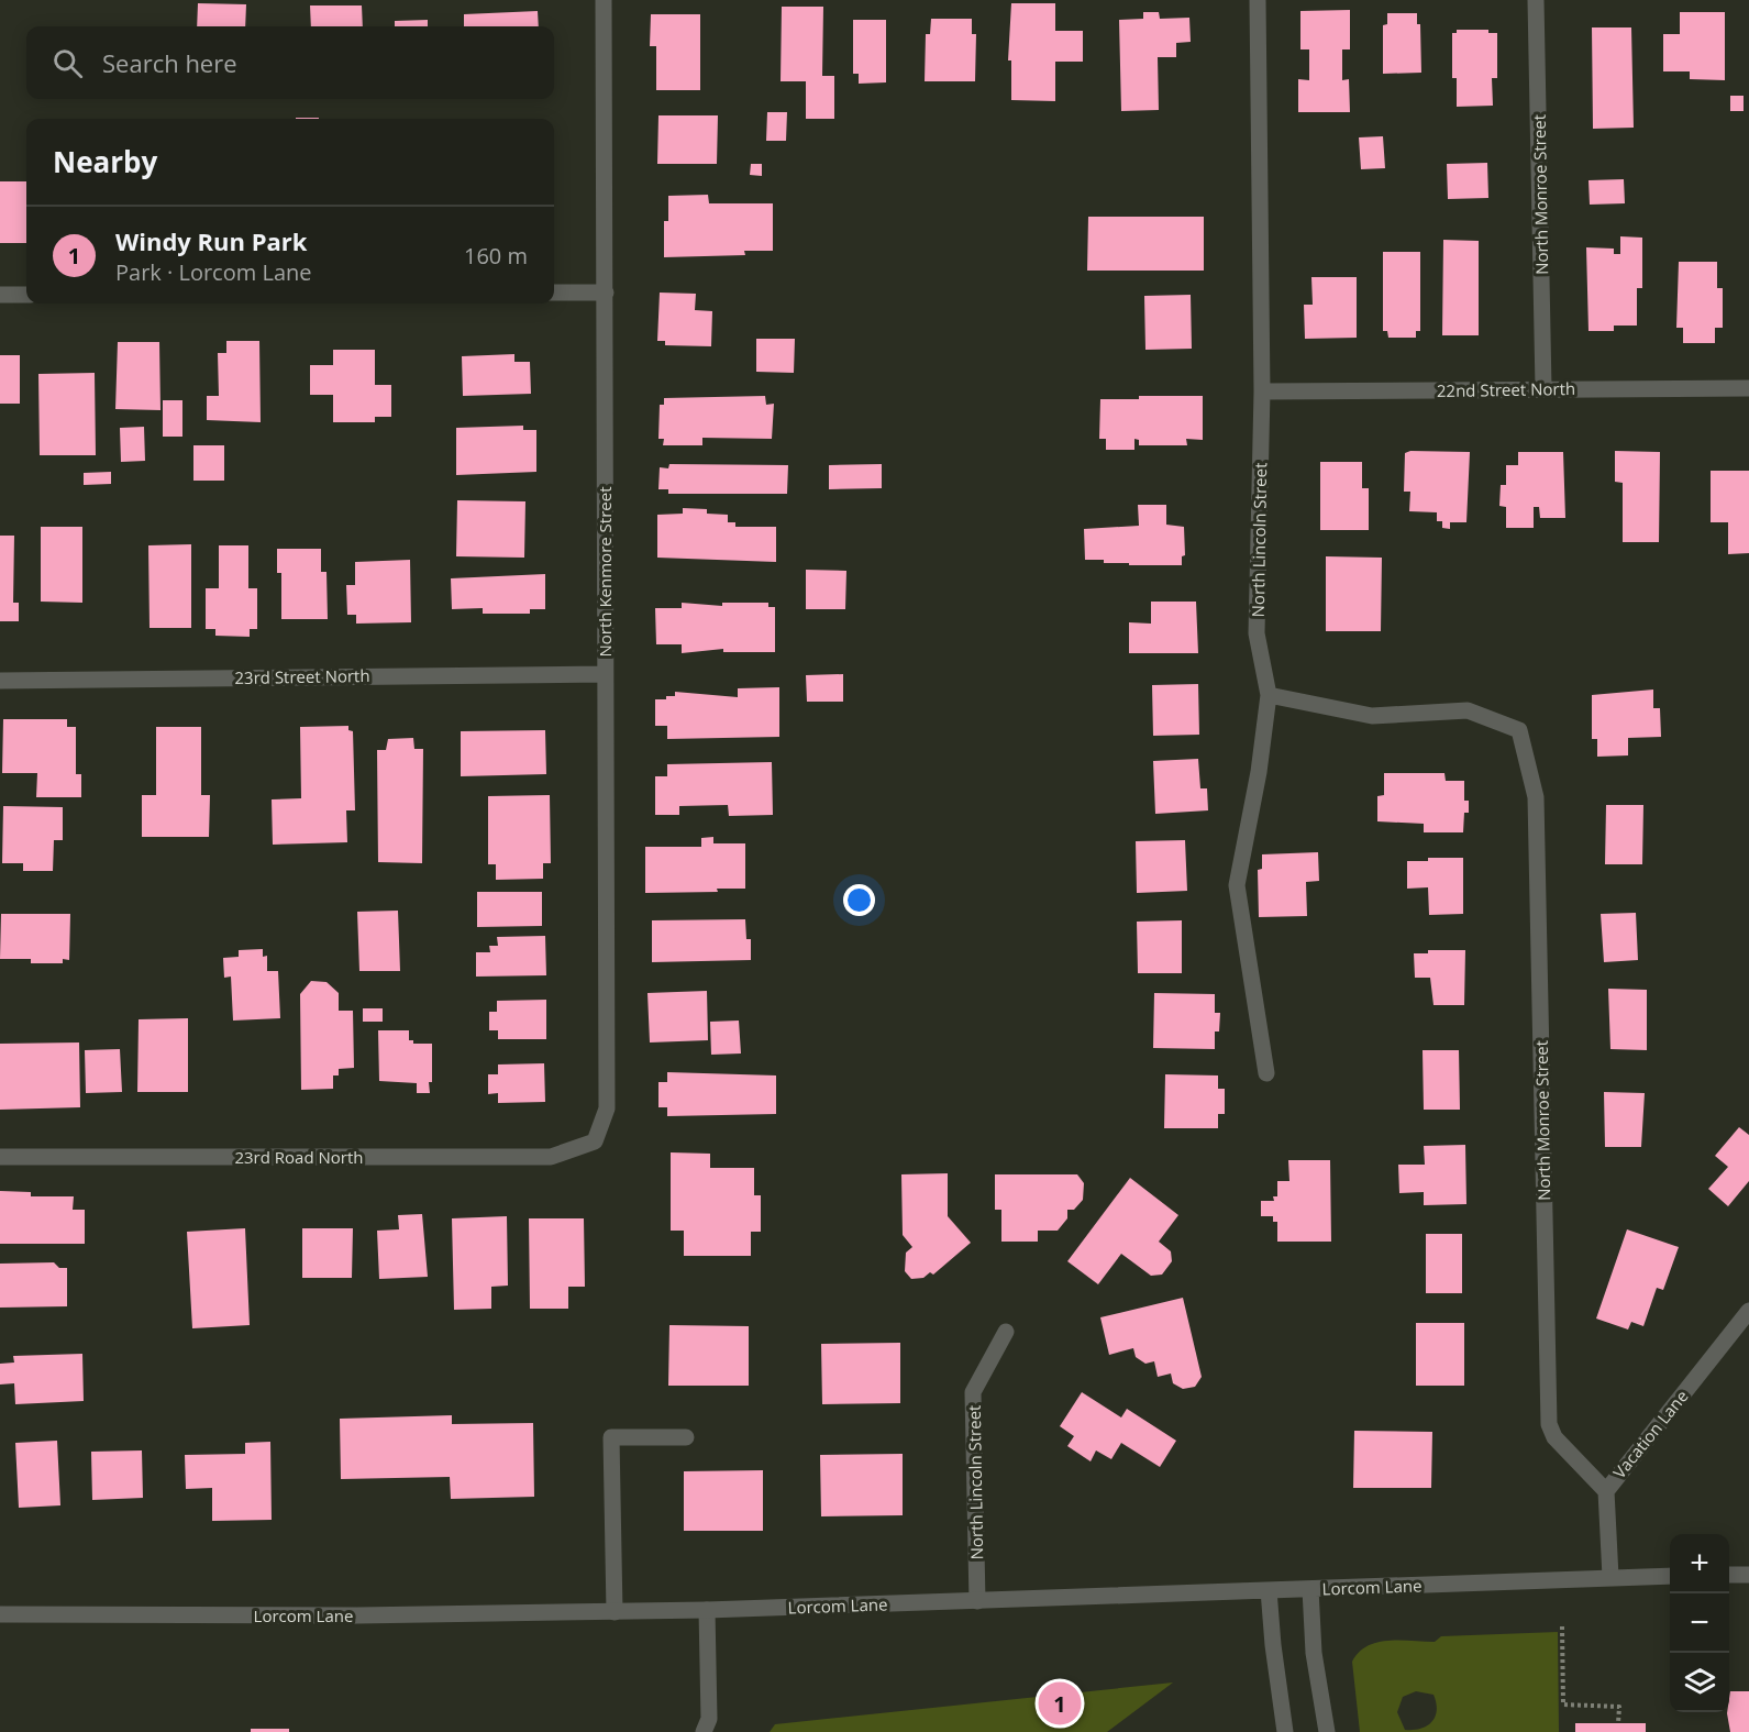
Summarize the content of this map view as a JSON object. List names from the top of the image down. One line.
{"streets":{"street":["North Monroe Street","22nd Street North","North Lincoln Street","North Kenmore Street","23rd Street North","23rd Road North","Vacation Lane","Lorcom Lane"]},"crossings":[["North Monroe Street","22nd Street North"],["North Monroe Street","North Lincoln Street"],["North Monroe Street","Vacation Lane"],["22nd Street North","North Lincoln Street"],["North Lincoln Street","Lorcom Lane"],["North Kenmore Street","23rd Street North"],["North Kenmore Street","23rd Road North"],["Vacation Lane","Lorcom Lane"]],"page":{"search":"Search here","heading":"Nearby","list":[{"mark":"1","name":"Windy Run Park","note":"Park · Lorcom Lane","value":"160 m"}],"map_buttons":["+","−"],"pins":"1"}}
